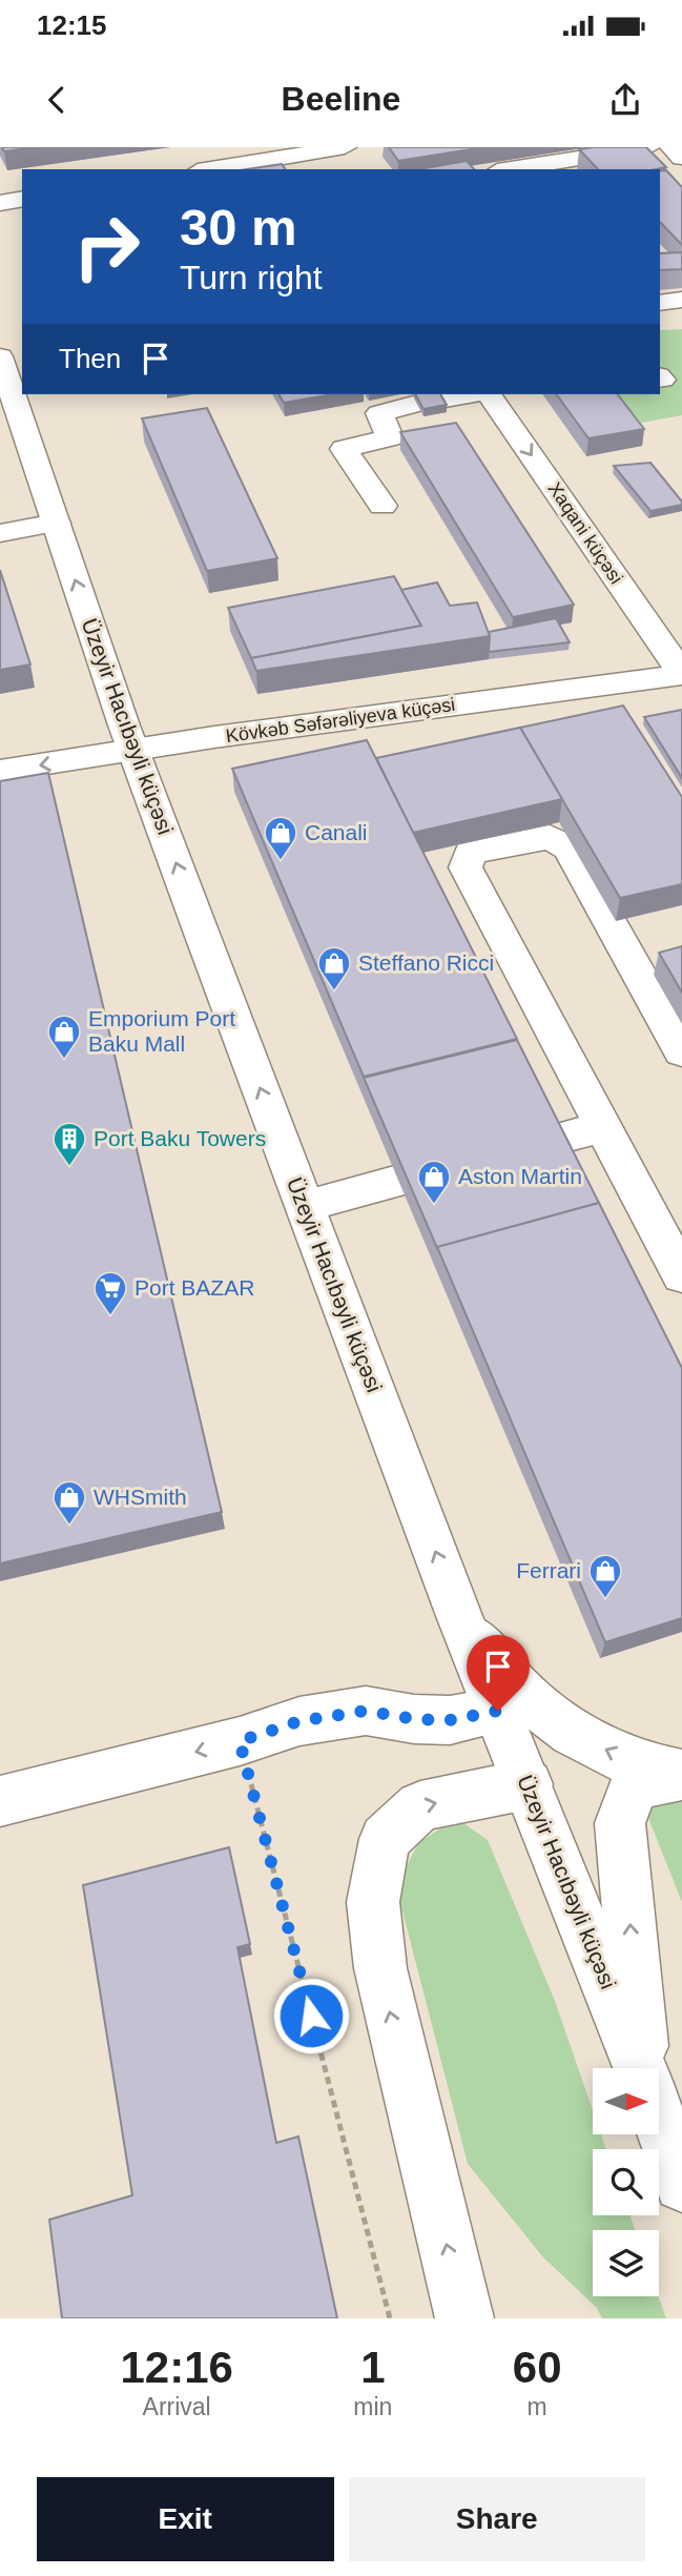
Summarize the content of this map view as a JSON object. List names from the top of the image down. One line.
{"streets":{"main road":["Xaqani küçəsi","Kövkəb Səfərəliyeva küçəsi","Üzeyir Hacıbəyli küçəsi"]},"crossings":[["Xaqani küçəsi","Kövkəb Səfərəliyeva küçəsi"],["Kövkəb Səfərəliyeva küçəsi","Üzeyir Hacıbəyli küçəsi"]],"one_way":["Xaqani küçəsi","Üzeyir Hacıbəyli küçəsi"],"places":{"shop":["Canali","Steffano Ricci","Emporium Port Baku Mall","Aston Martin","WHSmith","Ferrari"],"building":["Port Baku Towers"],"supermarket":["Port BAZAR"]},"north":"right","page":{"status":"12:15","header":"Beeline","turn":["30 m","Turn right"],"then":"Then","eta":["12:16","Arrival","1","min","60","m"],"buttons":["Exit","Share"]}}
